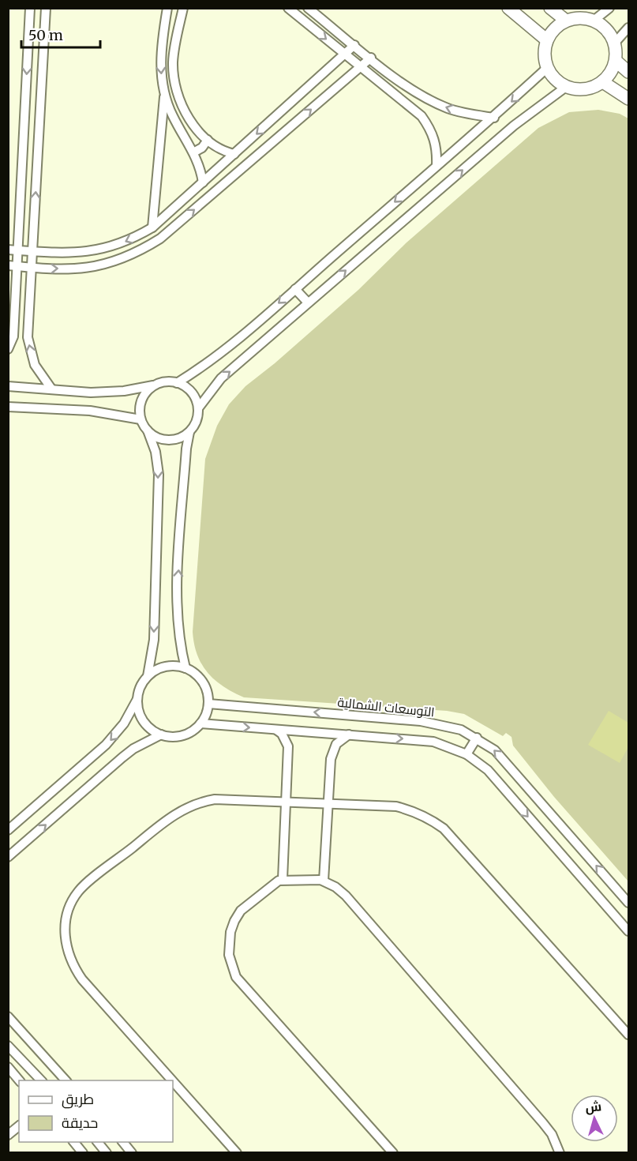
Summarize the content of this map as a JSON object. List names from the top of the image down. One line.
{"streets":{"street":["التوسعات الشمالية"]},"legend":["طريق","حديقة"],"scale_bar":"50 m","north":"top"}
